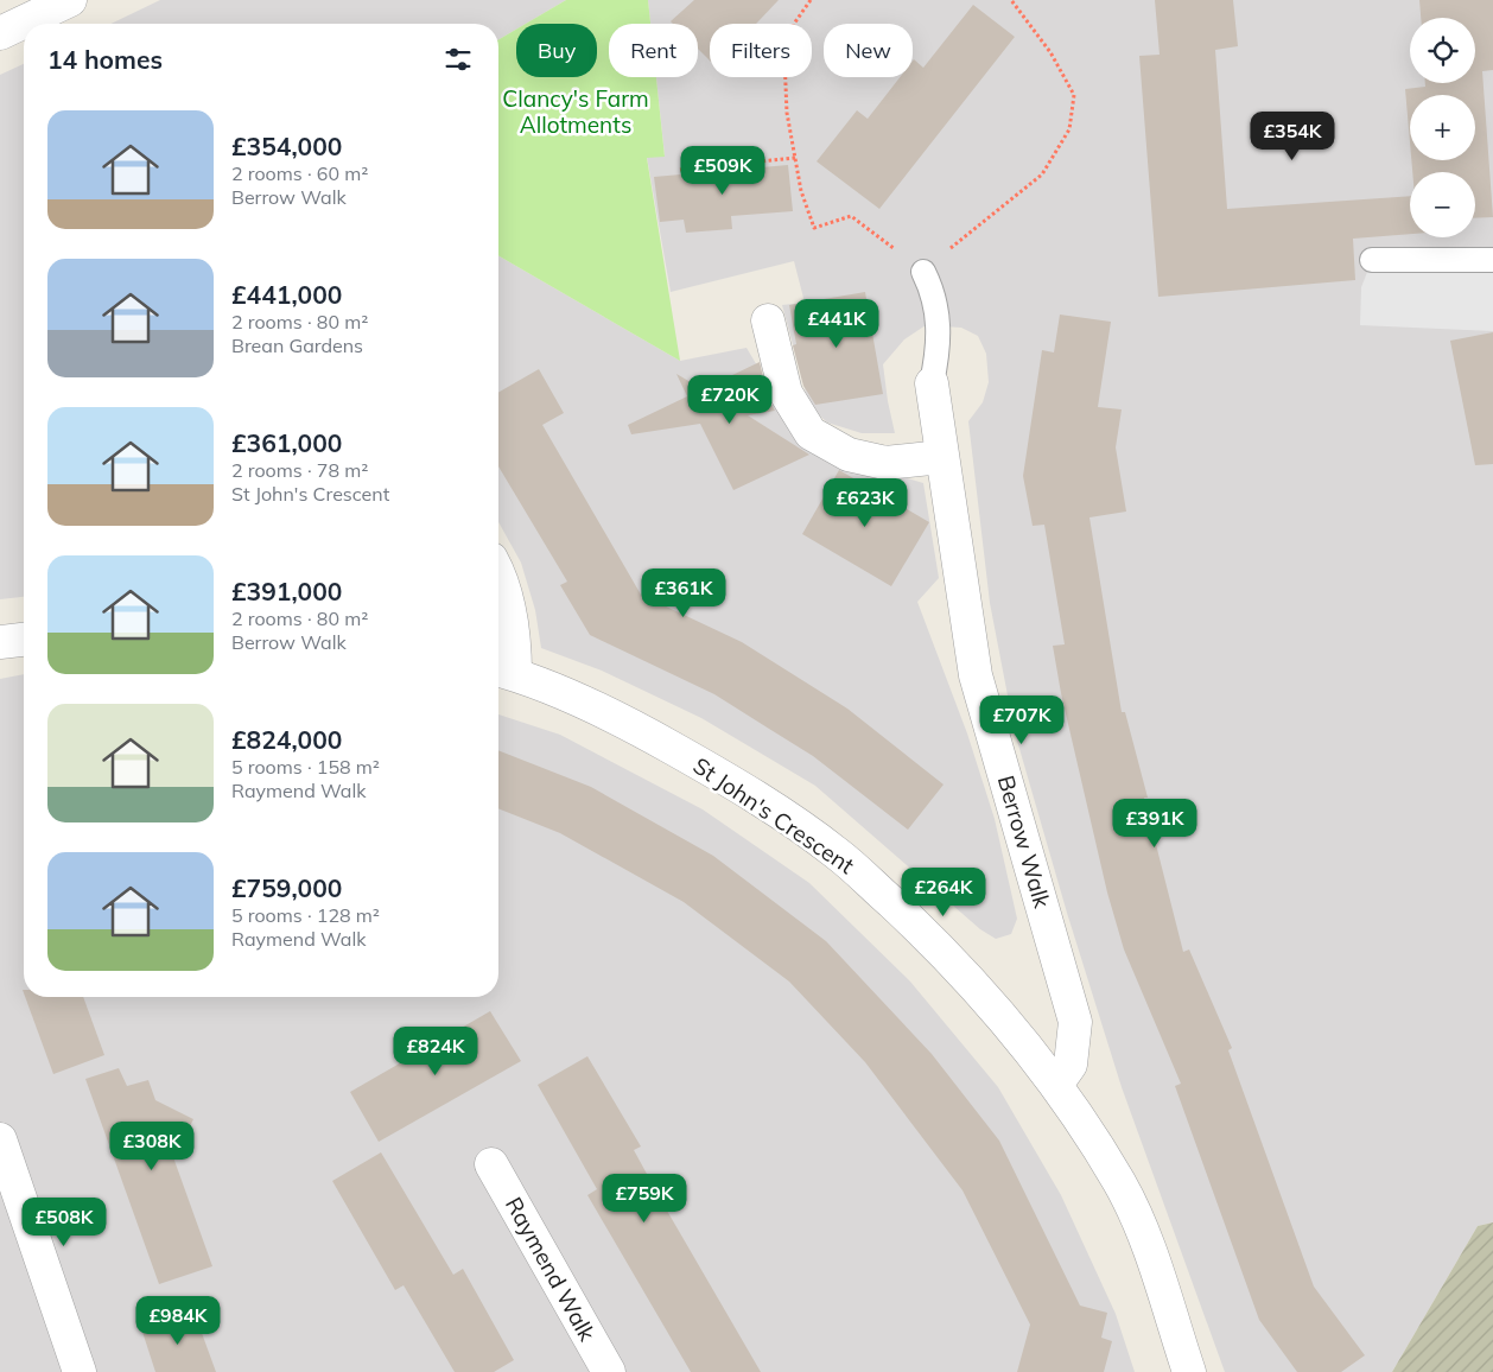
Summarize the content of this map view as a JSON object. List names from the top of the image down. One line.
{"streets":{"street":["St John's Crescent","Berrow Walk","Raymend Walk"]},"crossings":[["St John's Crescent","Berrow Walk"]],"parks":["Clancy's Farm Allotments"],"page":{"map_buttons":["+","−"],"chip":["Buy","Rent","Filters","New"],"heading":"14 homes","list":[{"name":"£354,000","note":"2 rooms · 60 m² · Berrow Walk"},{"name":"£441,000","note":"2 rooms · 80 m² · Brean Gardens"},{"name":"£361,000","note":"2 rooms · 78 m² · St John's Crescent"},{"name":"£391,000","note":"2 rooms · 80 m² · Berrow Walk"},{"name":"£824,000","note":"5 rooms · 158 m² · Raymend Walk"},{"name":"£759,000","note":"5 rooms · 128 m² · Raymend Walk"}],"price":["£354K","£509K","£441K","£720K","£623K","£361K","£707K","£391K","£264K","£824K","£308K","£759K","£508K","£984K"]}}
